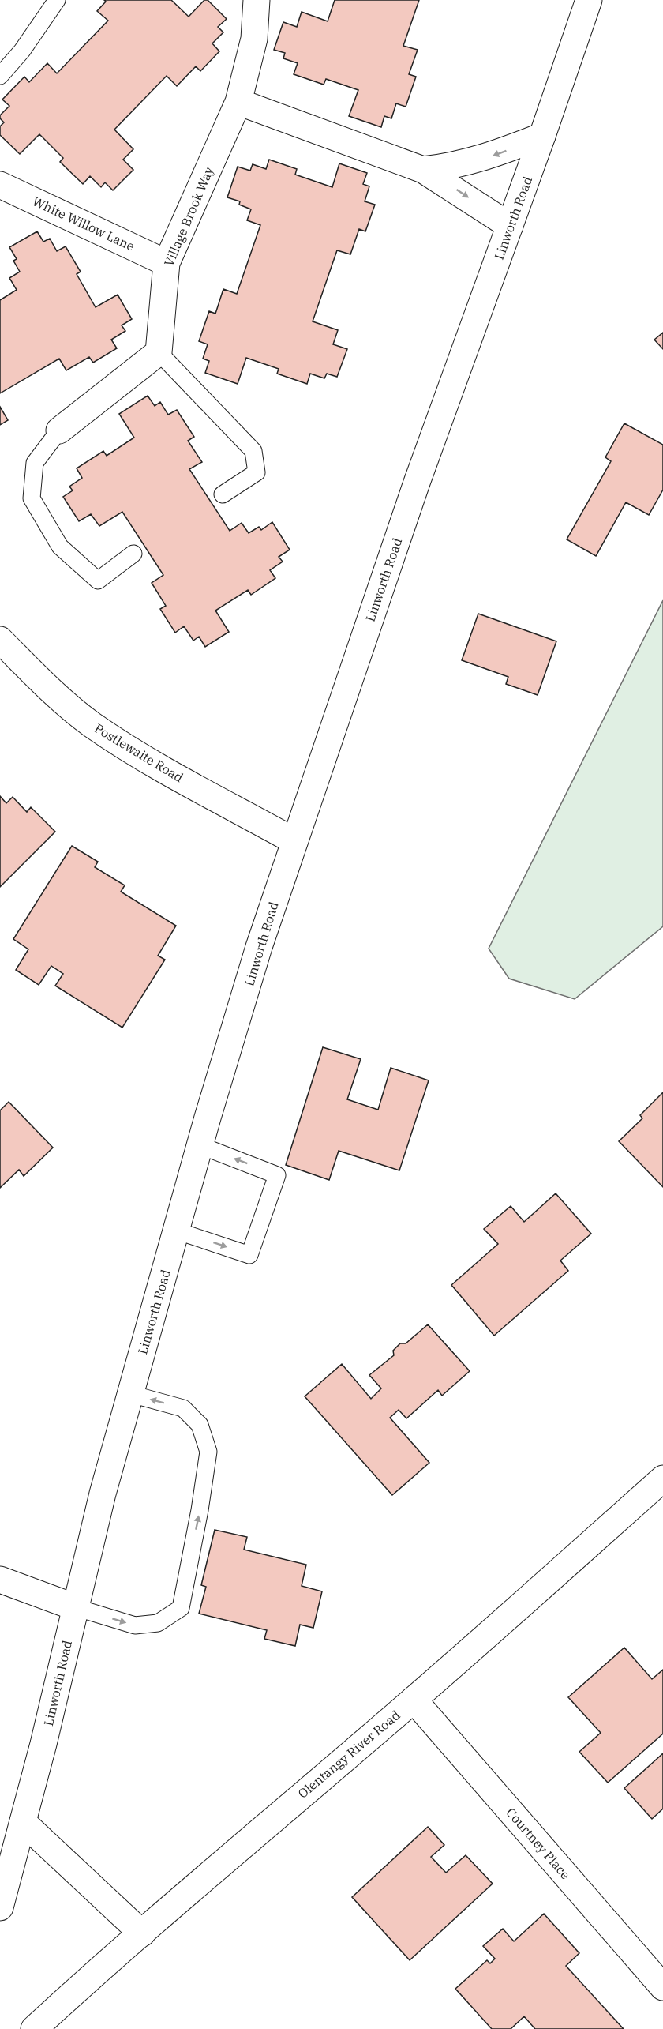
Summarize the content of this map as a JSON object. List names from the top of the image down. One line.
{"streets":{"main road":["Village Brook Way","Linworth Road","White Willow Lane","Postlewaite Road","Olentangy River Road","Courtney Place"]},"crossings":[["Village Brook Way","White Willow Lane"],["Linworth Road","Postlewaite Road"],["Olentangy River Road","Courtney Place"]]}
